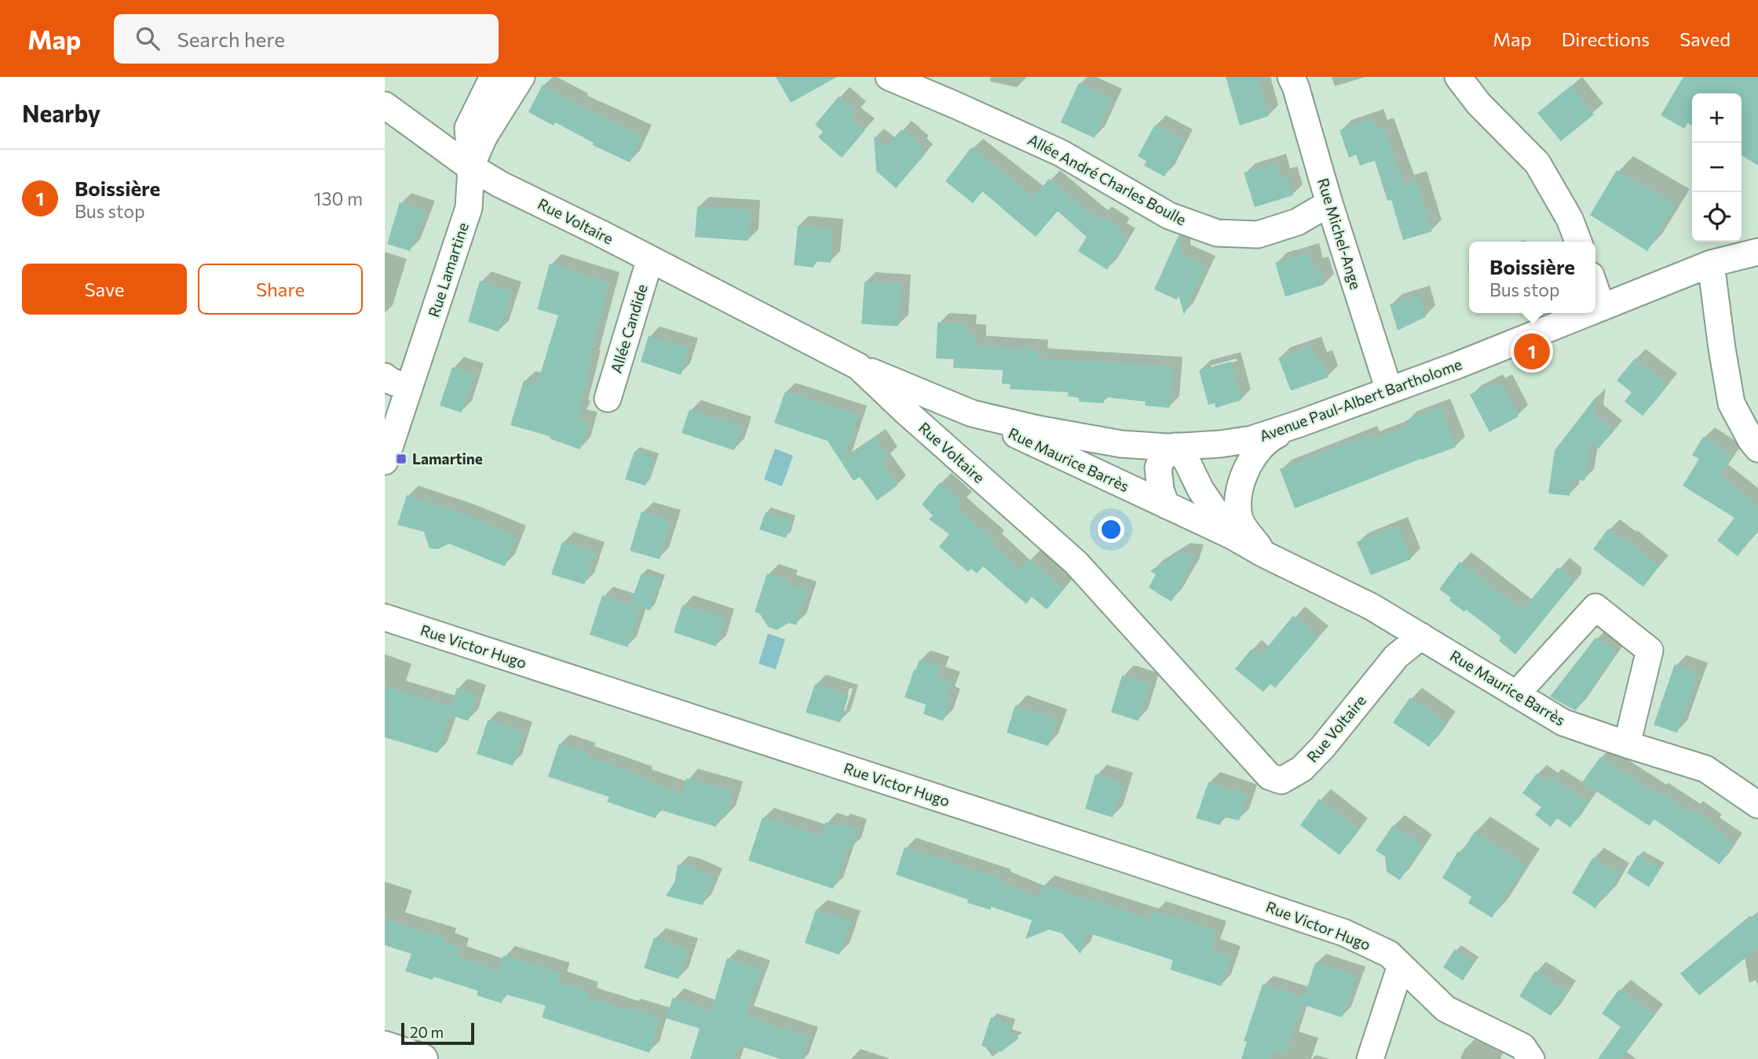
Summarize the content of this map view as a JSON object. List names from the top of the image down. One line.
{"streets":{"street":["Allée André Charles Boulle","Rue Voltaire","Rue Michel-Ange","Rue Lamartine","Allée Candide","Avenue Paul-Albert Bartholome","Rue Maurice Barrès","Rue Victor Hugo"]},"crossings":[["Allée André Charles Boulle","Rue Michel-Ange"],["Rue Voltaire","Rue Lamartine"],["Rue Voltaire","Allée Candide"],["Rue Voltaire","Avenue Paul-Albert Bartholome"],["Rue Voltaire","Rue Maurice Barrès"],["Rue Michel-Ange","Avenue Paul-Albert Bartholome"],["Avenue Paul-Albert Bartholome","Rue Maurice Barrès"]],"places":{"transit":["Lamartine"]},"scale_bar":"20 m","page":{"header":"Map","search":"Search here","nav":["Map","Directions","Saved"],"heading":"Nearby","map_buttons":["+","−"],"list":[{"mark":"1","name":"Boissière","note":"Bus stop","value":"130 m"}],"popup":["Boissière","Bus stop"],"buttons":["Save","Share"],"pins":"1","scale":"20 m"}}
